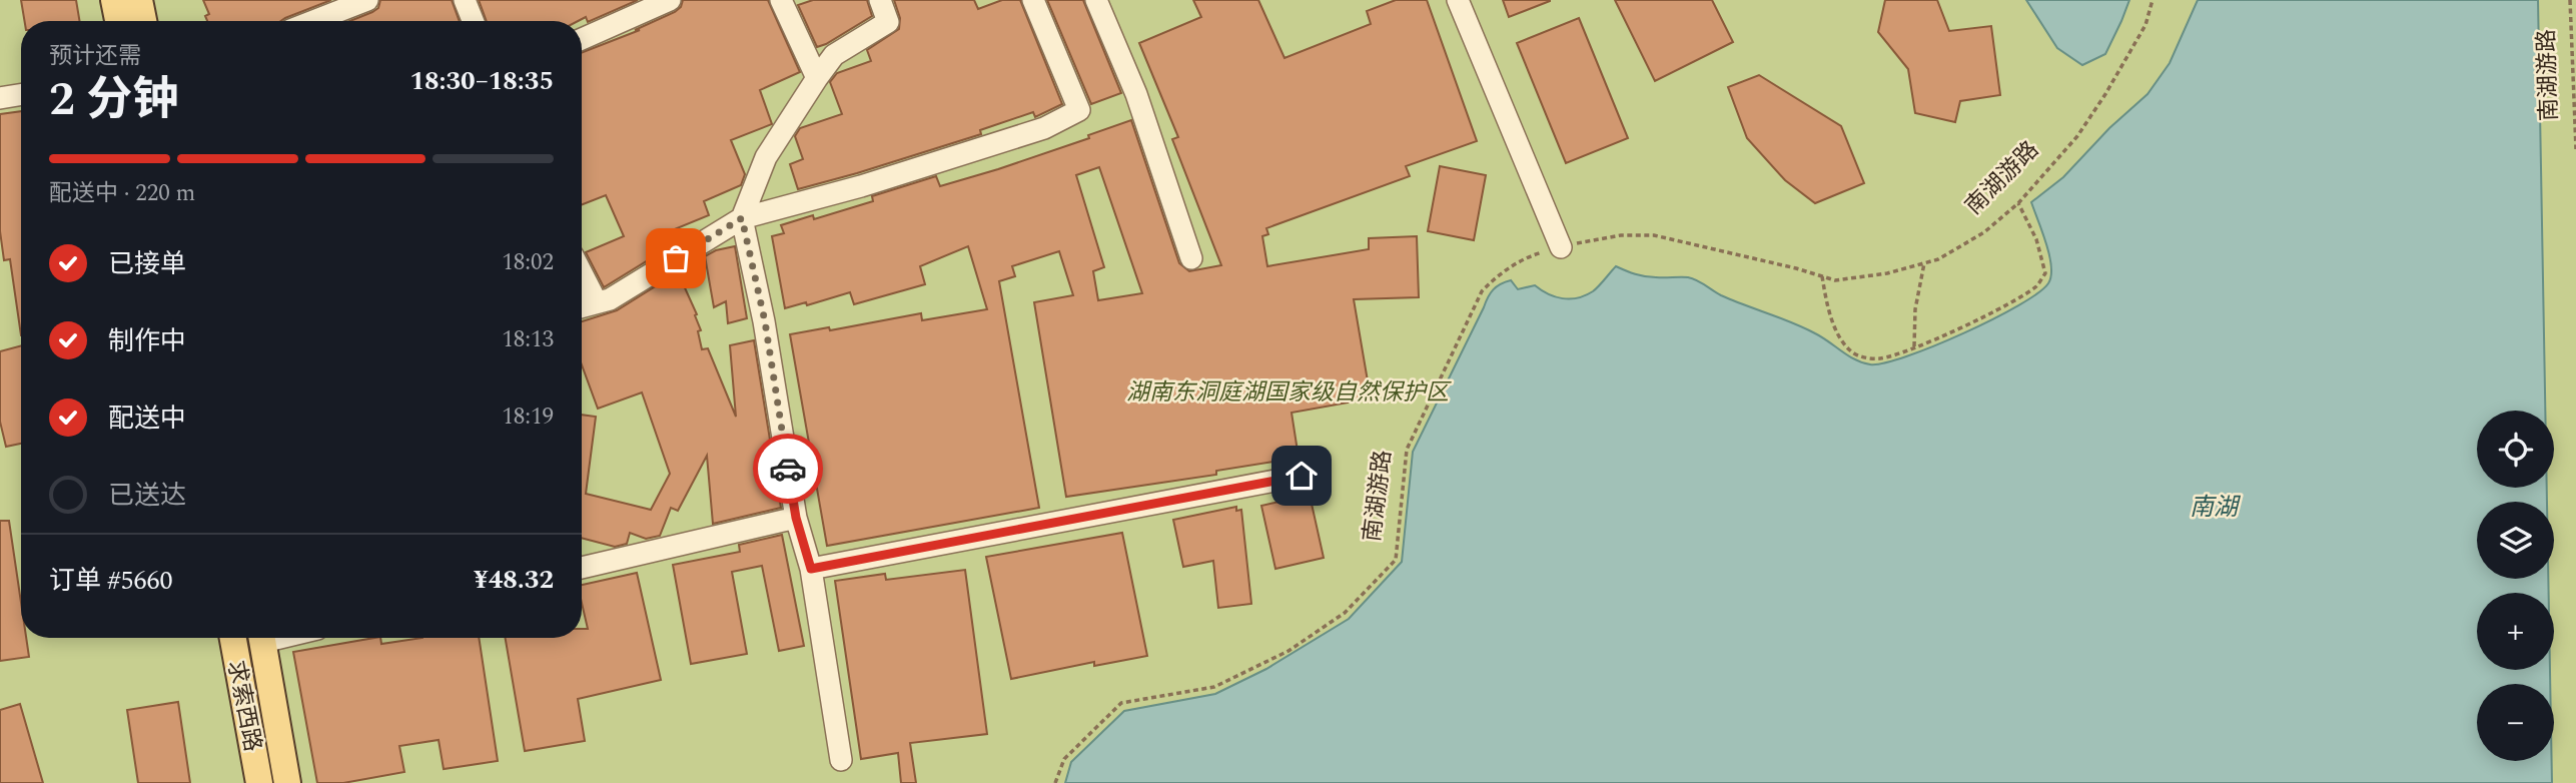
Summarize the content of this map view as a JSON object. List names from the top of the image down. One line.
{"streets":{"main road":["求索西路"],"path":["南湖游路"]},"water":["南湖"],"parks":["湖南东洞庭湖国家级自然保护区"],"page":{"heading":["2 分钟","预计还需","18:30–18:35"],"panel":["订单 #5660","¥48.32"],"bar":"配送中 · 220 m","list":[["已接单","18:02"],["制作中","18:13"],["配送中","18:19"],"已送达"],"map_buttons":["+","−"]}}
